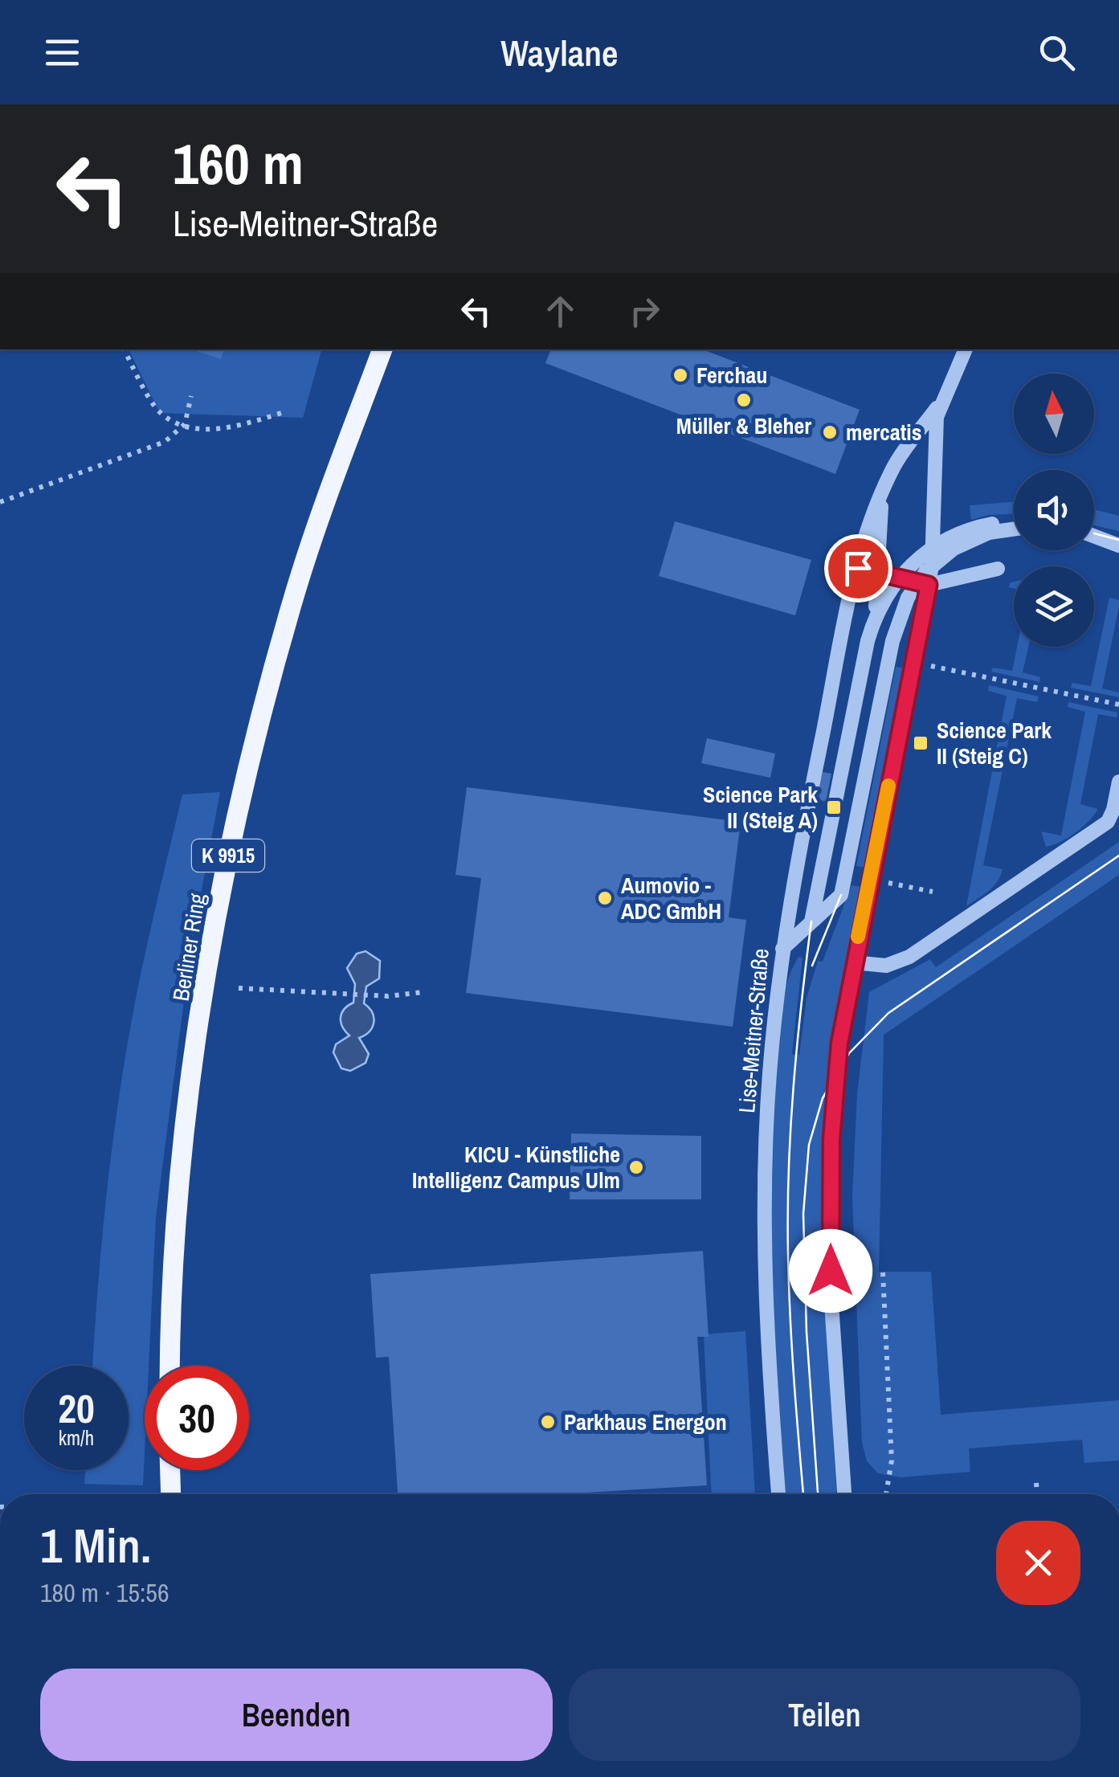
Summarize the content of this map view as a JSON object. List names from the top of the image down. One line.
{"streets":{"main road":["K 9915","Berliner Ring"],"street":["Lise-Meitner-Straße"]},"places":{"other":["Ferchau","Müller & Bleher","mercatis","Aumovio - ADC GmbH","KICU - Künstliche Intelligenz Campus Ulm","Parkhaus Energon"],"transit":["Science Park II (Steig C)","Science Park II (Steig A)"]},"north":"top","page":{"header":"Waylane","turn":["160 m","Lise-Meitner-Straße"],"speed":"20 km/h","limit":"30","heading":["1 Min.","180 m · 15:56"],"buttons":["Beenden","Teilen"]}}
